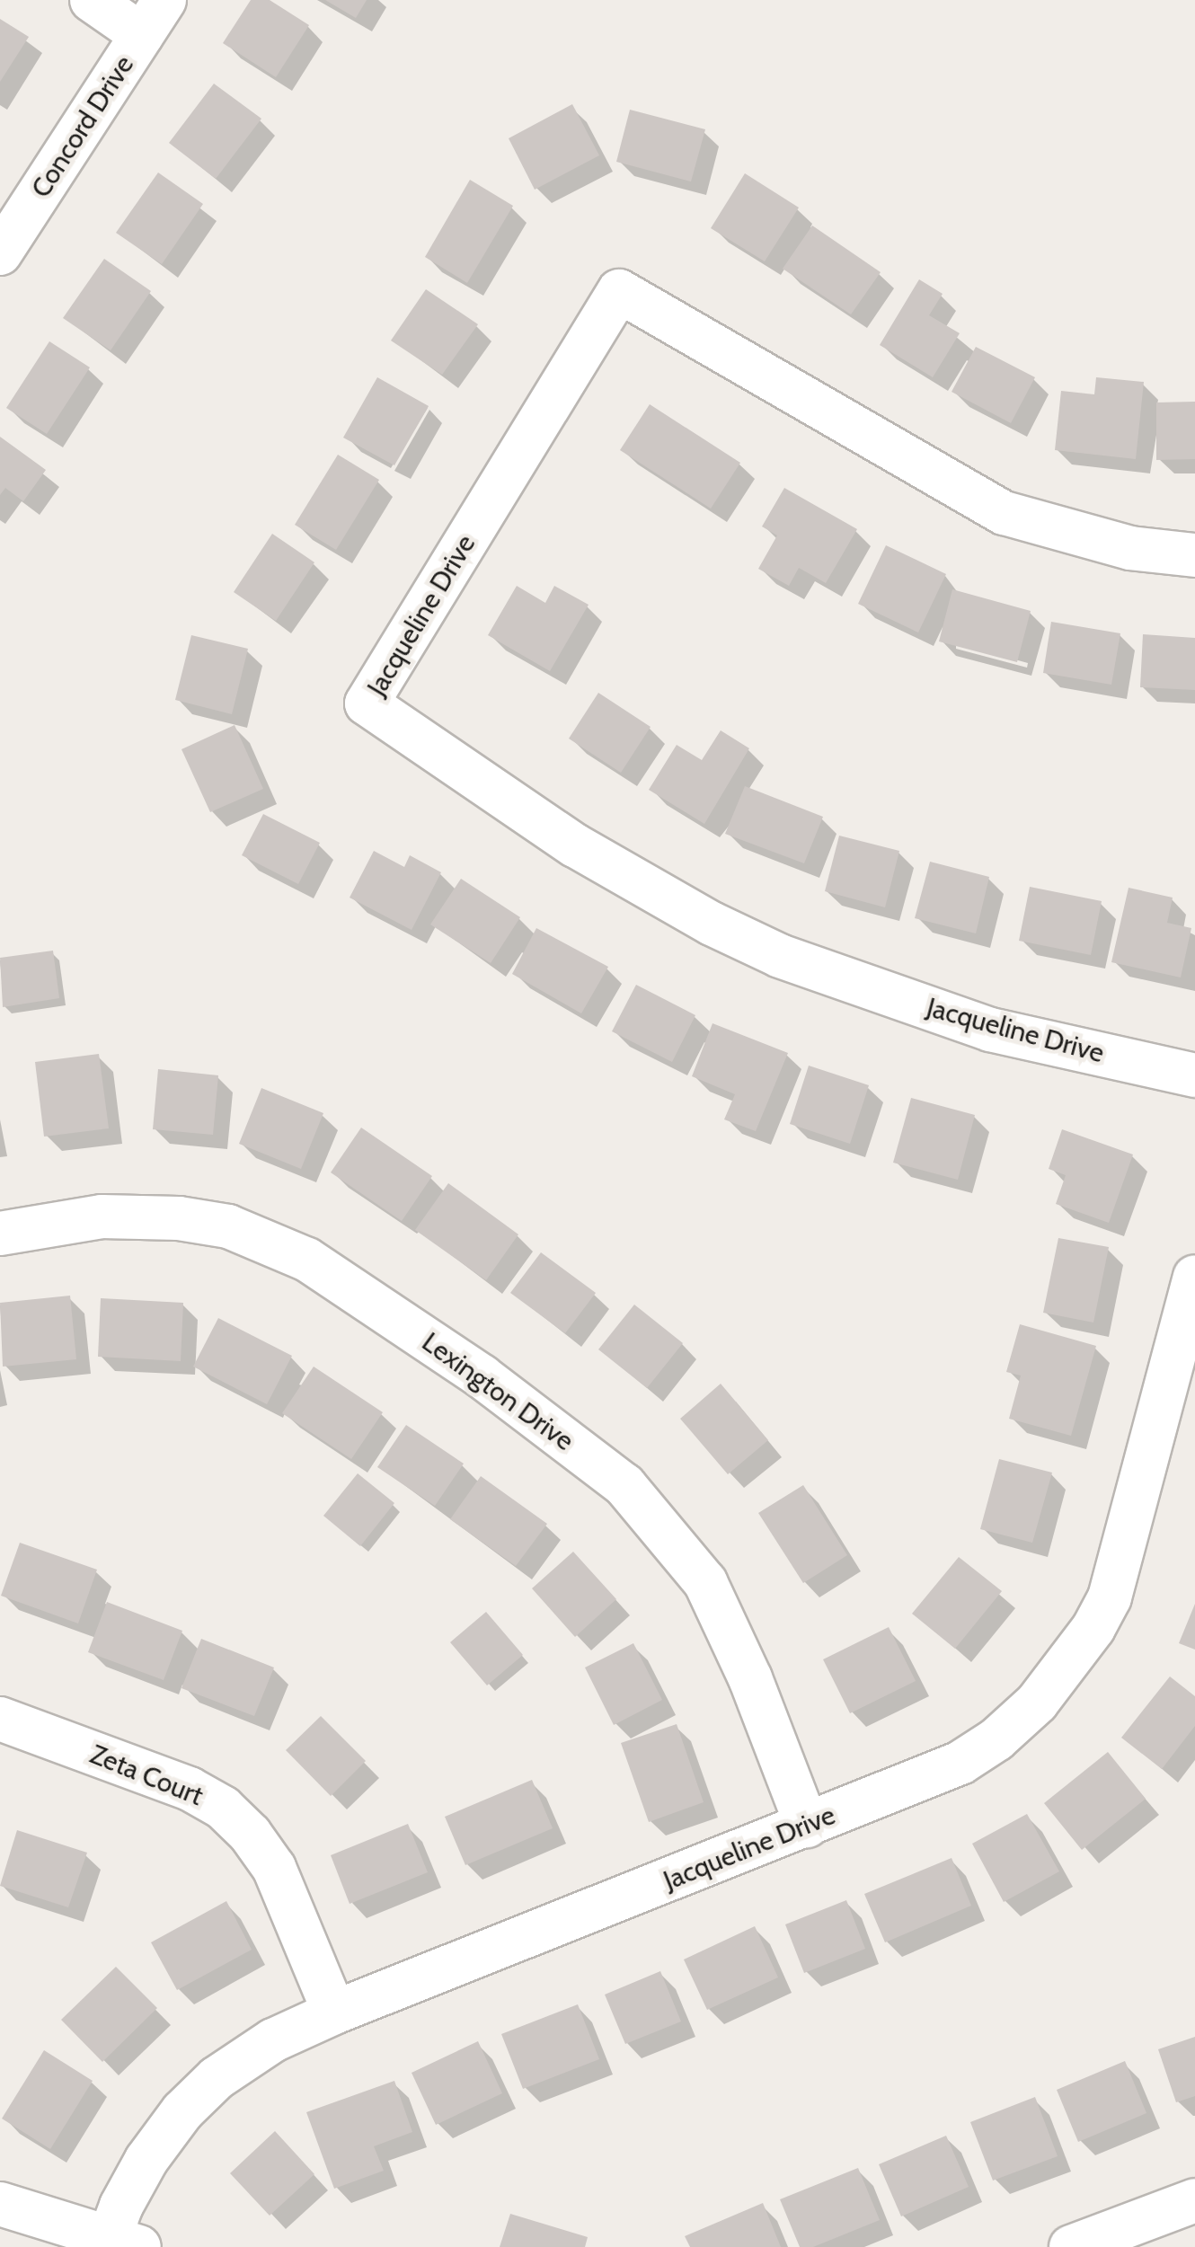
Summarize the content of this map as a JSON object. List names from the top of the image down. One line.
{"streets":{"street":["Concord Drive","Jacqueline Drive","Lexington Drive","Zeta Court"]},"crossings":[["Jacqueline Drive","Lexington Drive"],["Jacqueline Drive","Zeta Court"]]}
